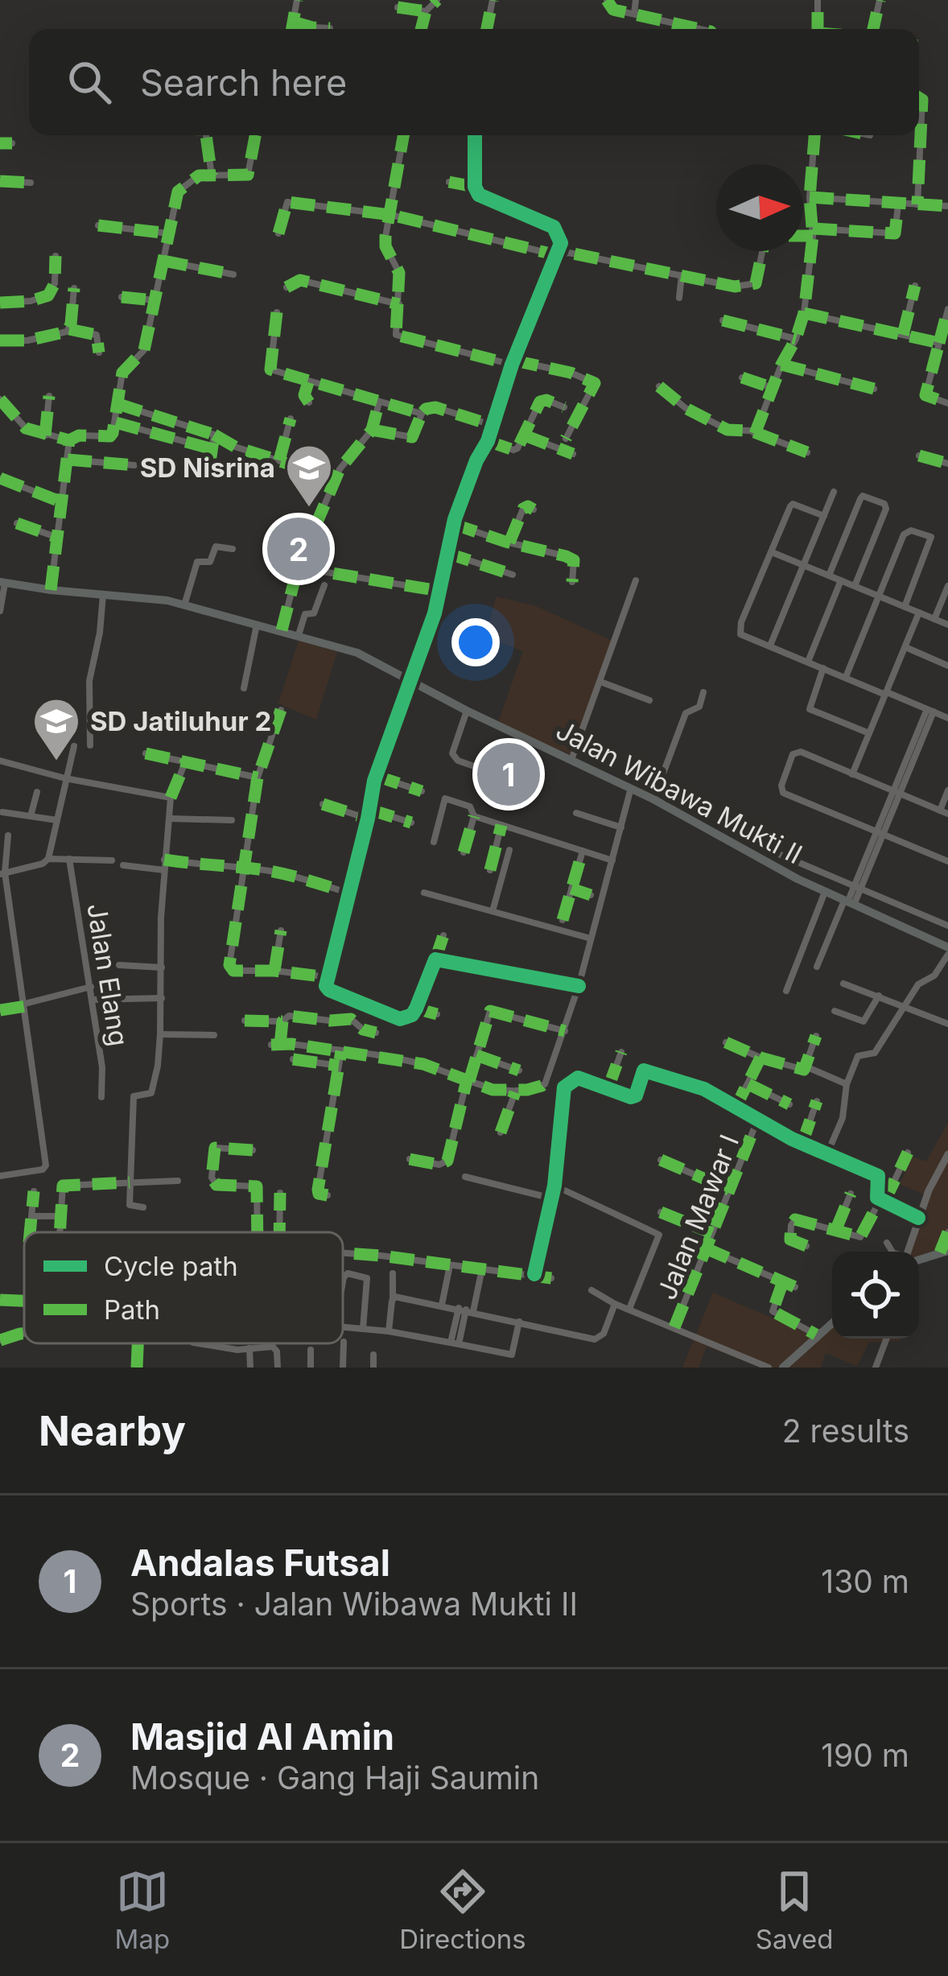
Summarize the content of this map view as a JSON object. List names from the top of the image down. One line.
{"streets":{"main road":["Jalan Wibawa Mukti II"],"street":["Jalan Elang","Jalan Mawar I"]},"places":{"school or university":["SD Nisrina","SD Jatiluhur 2"]},"legend":["Cycle path","Path"],"north":"right","page":{"search":"Search here","pins":["2","1"],"heading":["Nearby","2 results"],"list":[{"mark":"1","name":"Andalas Futsal","note":"Sports · Jalan Wibawa Mukti II","value":"130 m"},{"mark":"2","name":"Masjid Al Amin","note":"Mosque · Gang Haji Saumin","value":"190 m"}],"nav":["Map","Directions","Saved"]}}
